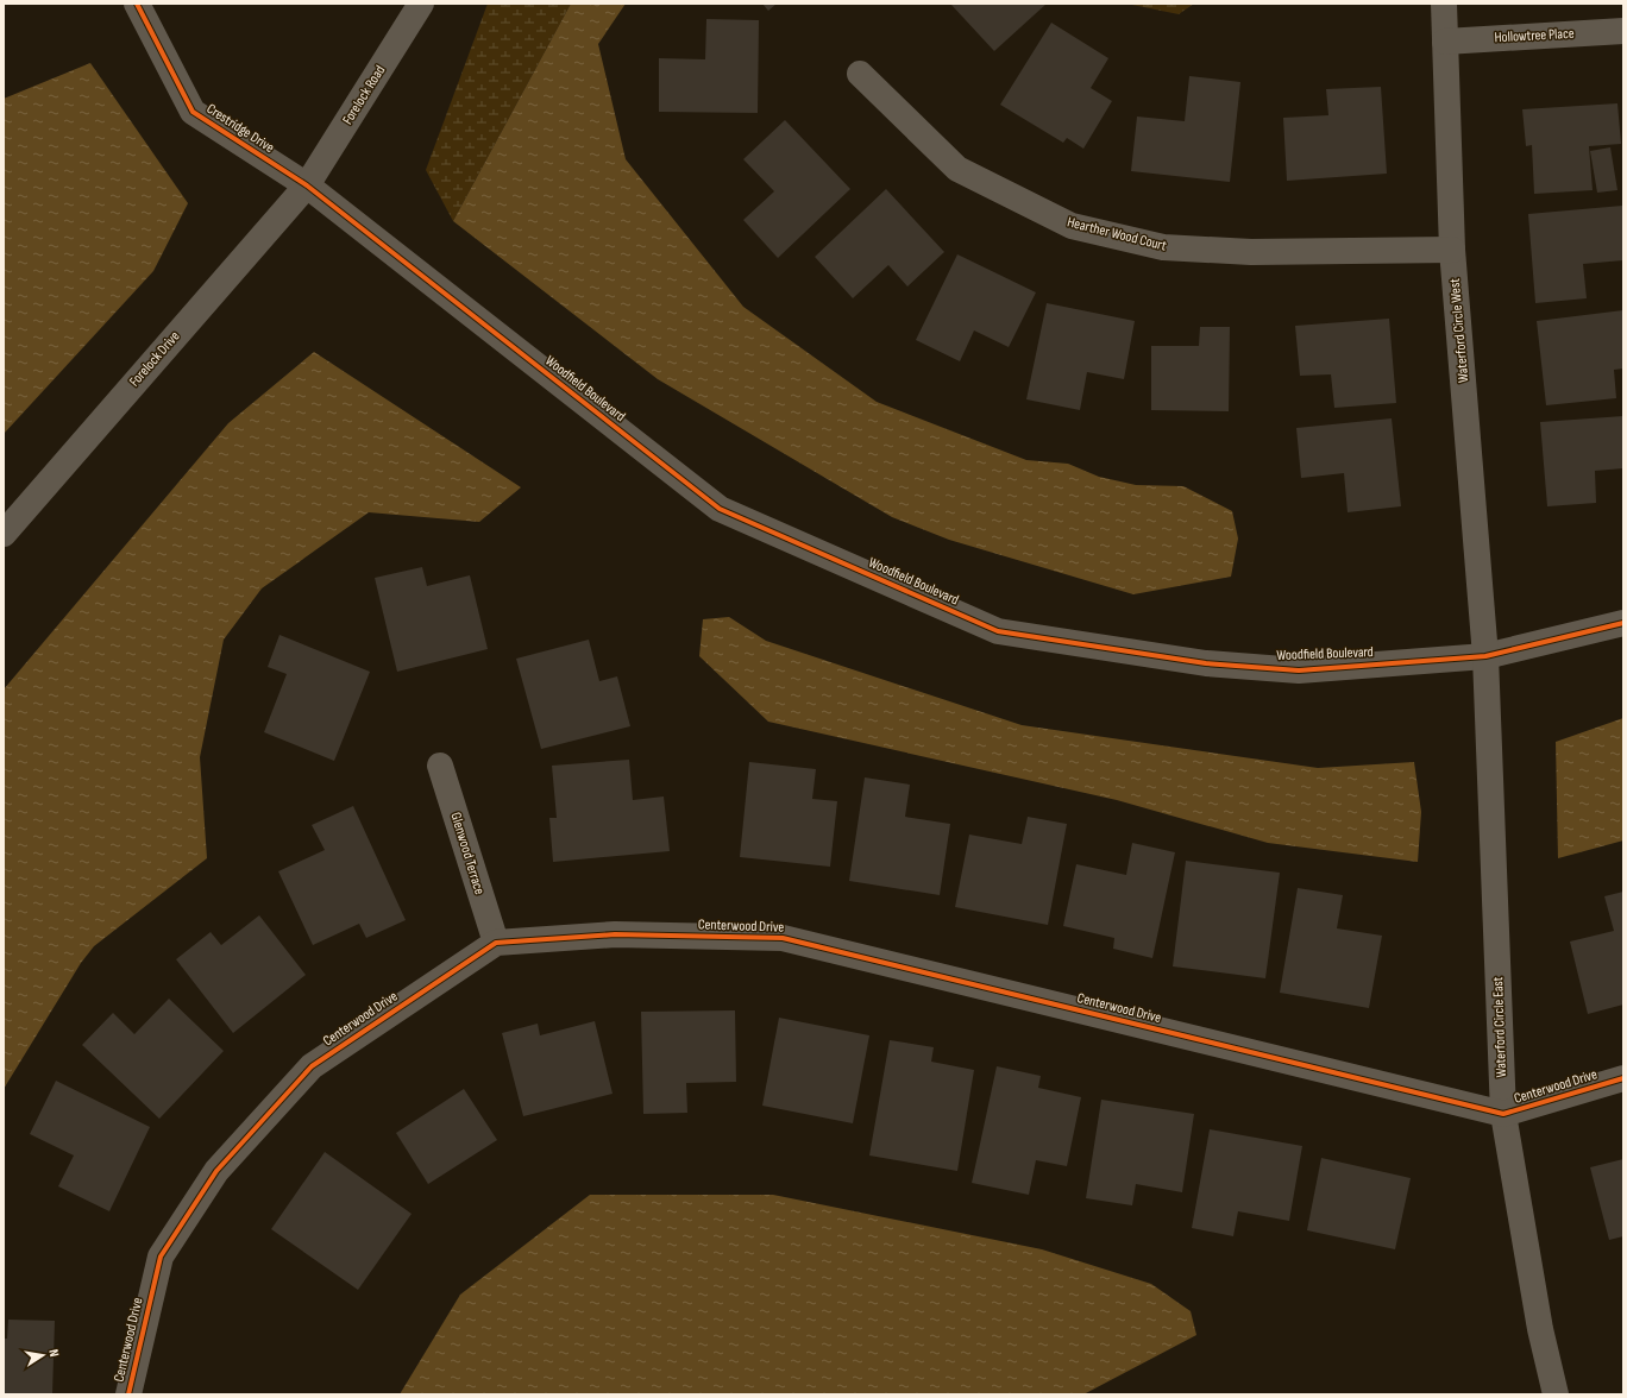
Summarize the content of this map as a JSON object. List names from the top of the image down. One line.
{"streets":{"street":["Hollowtree Place","Forelock Road","Crestridge Drive","Hearther Wood Court","Waterford Circle West","Forelock Drive","Woodfield Boulevard","Glenwood Terrace","Centerwood Drive","Waterford Circle East"]},"crossings":[["Hollowtree Place","Waterford Circle West"],["Forelock Road","Crestridge Drive"],["Forelock Road","Forelock Drive"],["Forelock Road","Woodfield Boulevard"],["Crestridge Drive","Forelock Drive"],["Crestridge Drive","Woodfield Boulevard"],["Hearther Wood Court","Waterford Circle West"],["Waterford Circle West","Woodfield Boulevard"],["Waterford Circle West","Waterford Circle East"],["Forelock Drive","Woodfield Boulevard"],["Woodfield Boulevard","Waterford Circle East"],["Glenwood Terrace","Centerwood Drive"],["Centerwood Drive","Waterford Circle East"]],"north":"right"}
